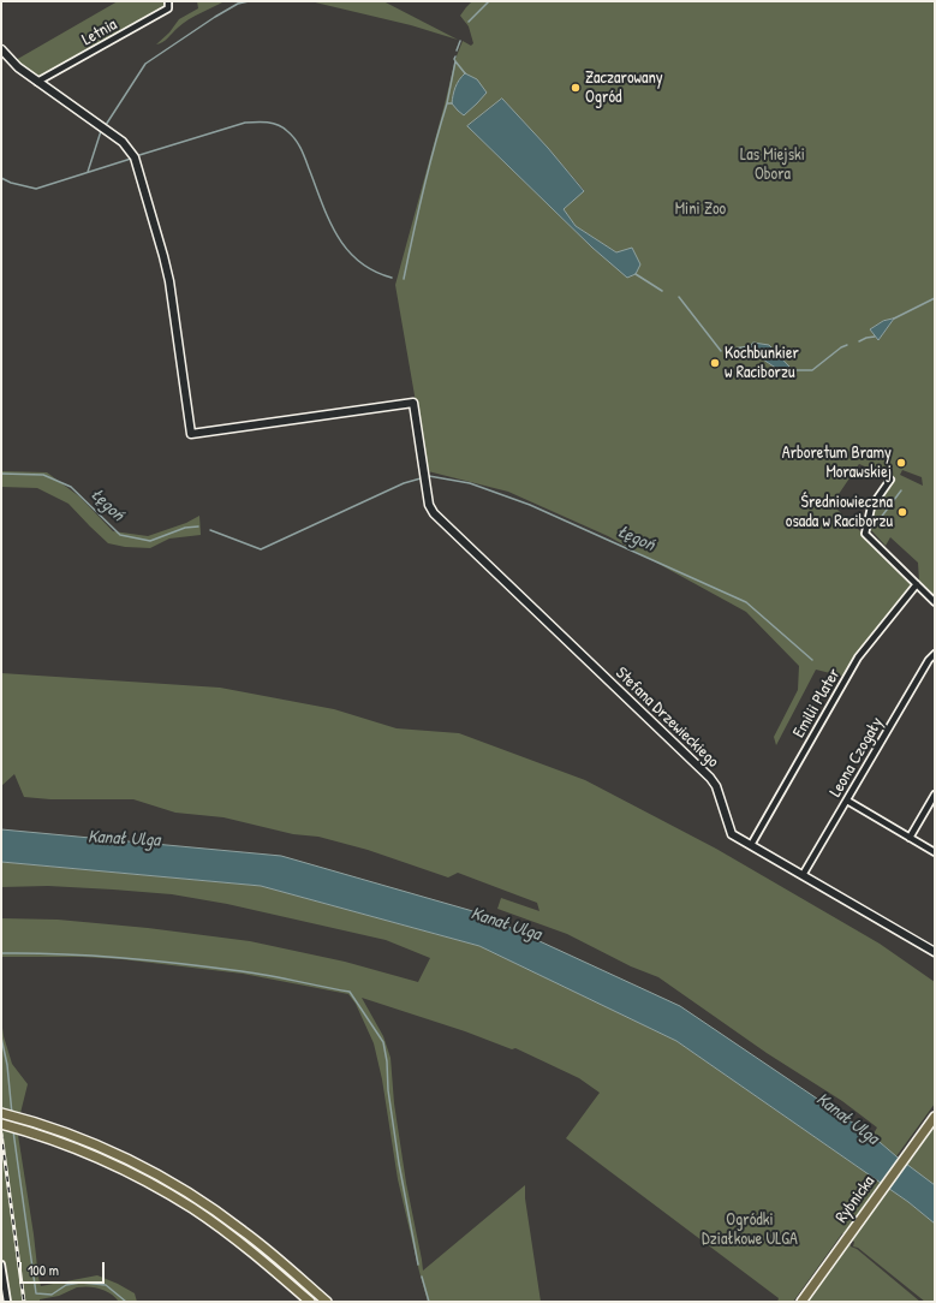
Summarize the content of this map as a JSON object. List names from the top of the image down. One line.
{"streets":{"main road":["Rybnicka"],"street":["Letnia","Emilii Plater","Stefana Drzewieckiego","Leona Czogały"]},"crossings":[["Letnia","Stefana Drzewieckiego"],["Emilii Plater","Stefana Drzewieckiego"],["Stefana Drzewieckiego","Leona Czogały"]],"water":["Łęgoń","Kanał Ulga"],"parks":["Las Miejski Obora","Mini Zoo","Ogródki Działkowe ULGA"],"places":["Zaczarowany Ogród","Kochbunkier w Raciborzu","Arboretum Bramy Morawskiej","Średniowieczna osada w Raciborzu"],"scale_bar":"100 m"}
